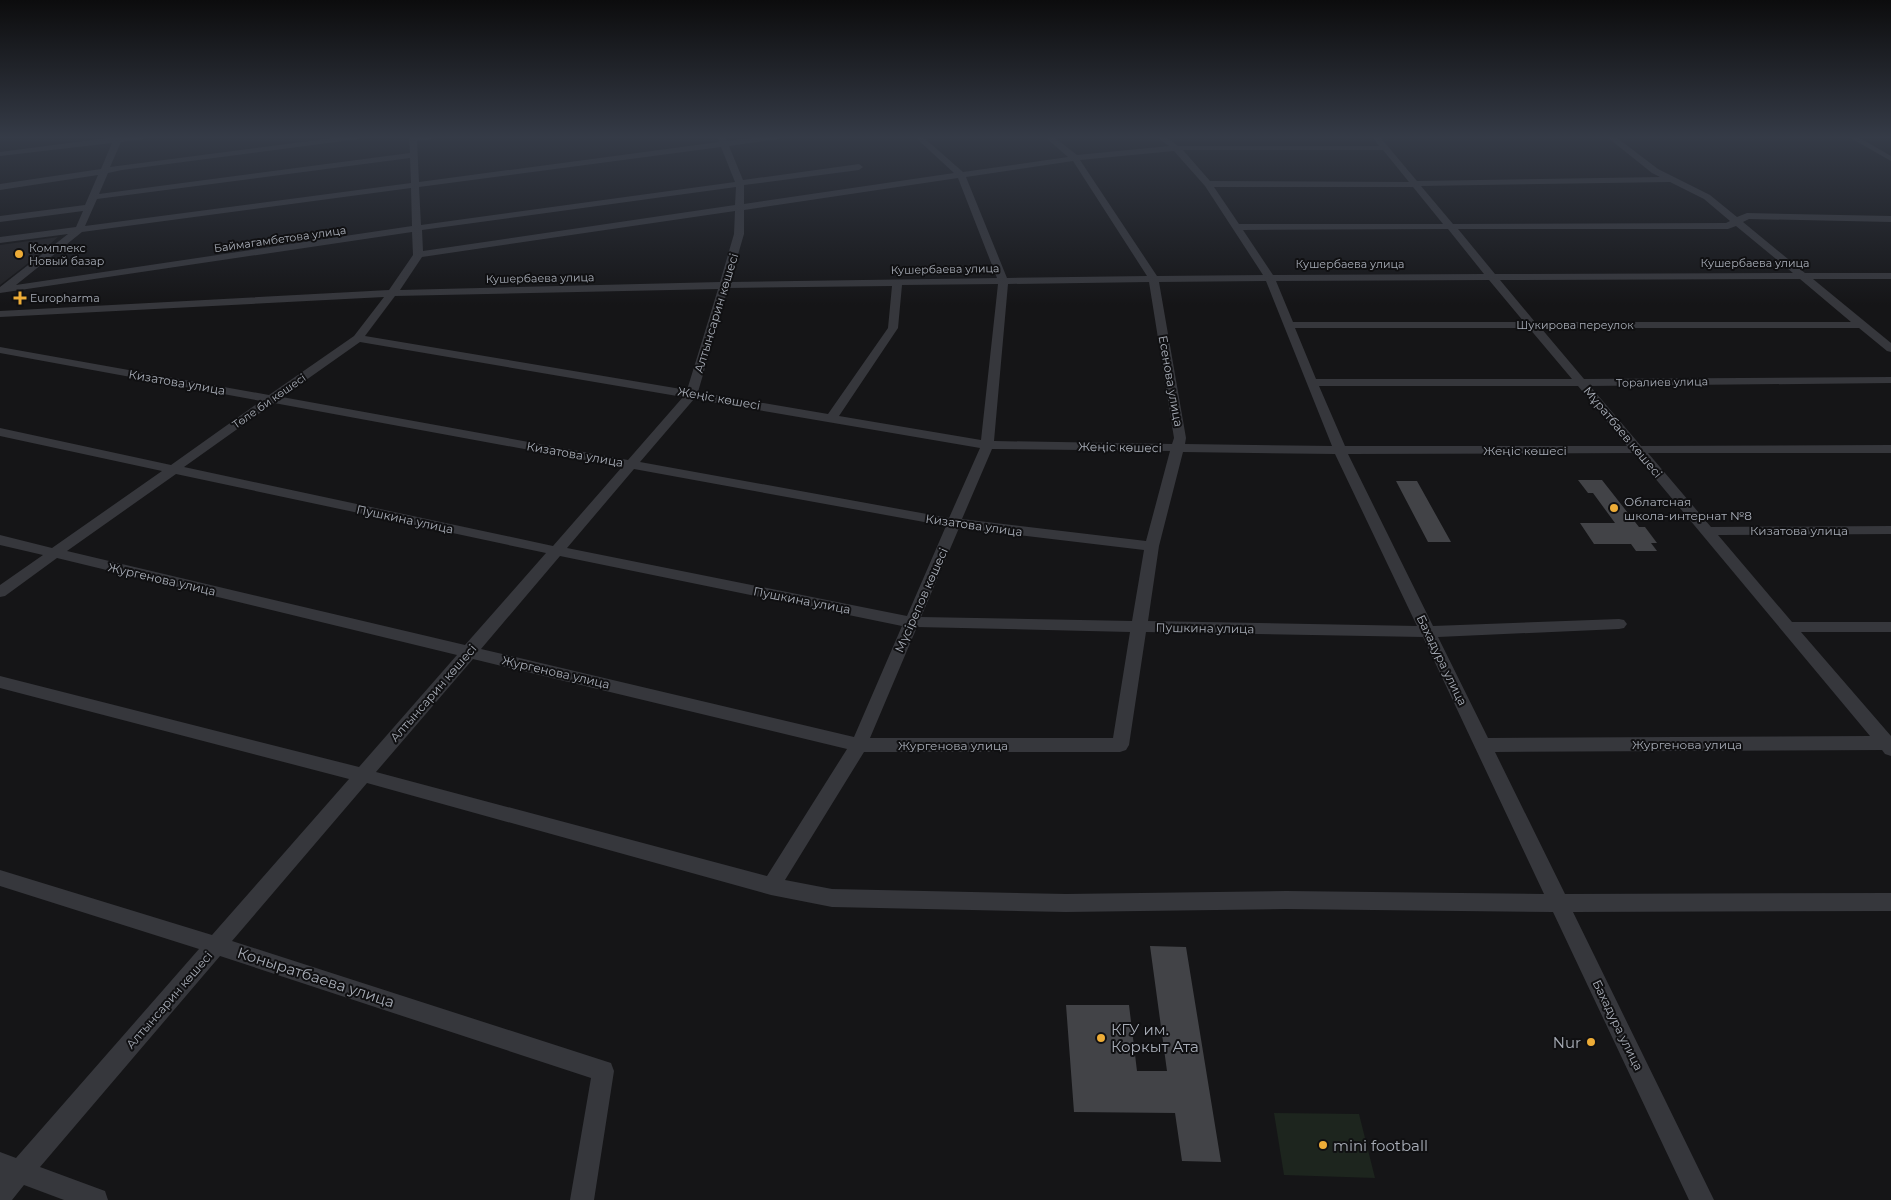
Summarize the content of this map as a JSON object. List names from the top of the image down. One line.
{"streets":{"street":["Баймагамбетова улица","Кушербаева улица","Алтынсарин көшесі","Шукирова переулок","Есенова улица","Кизатова улица","Торалиев улица","Жеңіс көшесі","Төле би көшесі","Мұратбаев көшесі","Пушкина улица","Жургенова улица","Мүсірепов көшесі","Бахадура улица","Коныратбаева улица"]},"crossings":[["Кушербаева улица","Алтынсарин көшесі"],["Кушербаева улица","Есенова улица"],["Кушербаева улица","Төле би көшесі"],["Кушербаева улица","Мұратбаев көшесі"],["Кушербаева улица","Мүсірепов көшесі"],["Кушербаева улица","Бахадура улица"],["Алтынсарин көшесі","Кизатова улица"],["Алтынсарин көшесі","Жеңіс көшесі"],["Алтынсарин көшесі","Пушкина улица"],["Алтынсарин көшесі","Жургенова улица"],["Алтынсарин көшесі","Коныратбаева улица"],["Шукирова переулок","Мұратбаев көшесі"],["Шукирова переулок","Бахадура улица"],["Есенова улица","Кизатова улица"],["Есенова улица","Жеңіс көшесі"],["Есенова улица","Пушкина улица"],["Есенова улица","Жургенова улица"],["Кизатова улица","Төле би көшесі"],["Кизатова улица","Мұратбаев көшесі"],["Кизатова улица","Мүсірепов көшесі"],["Торалиев улица","Мұратбаев көшесі"],["Торалиев улица","Бахадура улица"],["Жеңіс көшесі","Төле би көшесі"],["Жеңіс көшесі","Мұратбаев көшесі"],["Жеңіс көшесі","Мүсірепов көшесі"],["Жеңіс көшесі","Бахадура улица"],["Төле би көшесі","Пушкина улица"],["Төле би көшесі","Жургенова улица"],["Мұратбаев көшесі","Жургенова улица"],["Пушкина улица","Мүсірепов көшесі"],["Пушкина улица","Бахадура улица"],["Жургенова улица","Мүсірепов көшесі"],["Жургенова улица","Бахадура улица"]],"places":{"other":["Комплекс Новый базар","Облатсная школа-интернат №8","КГУ им. Коркыт Ата","Nur","mini football"],"health":["Europharma"]}}
